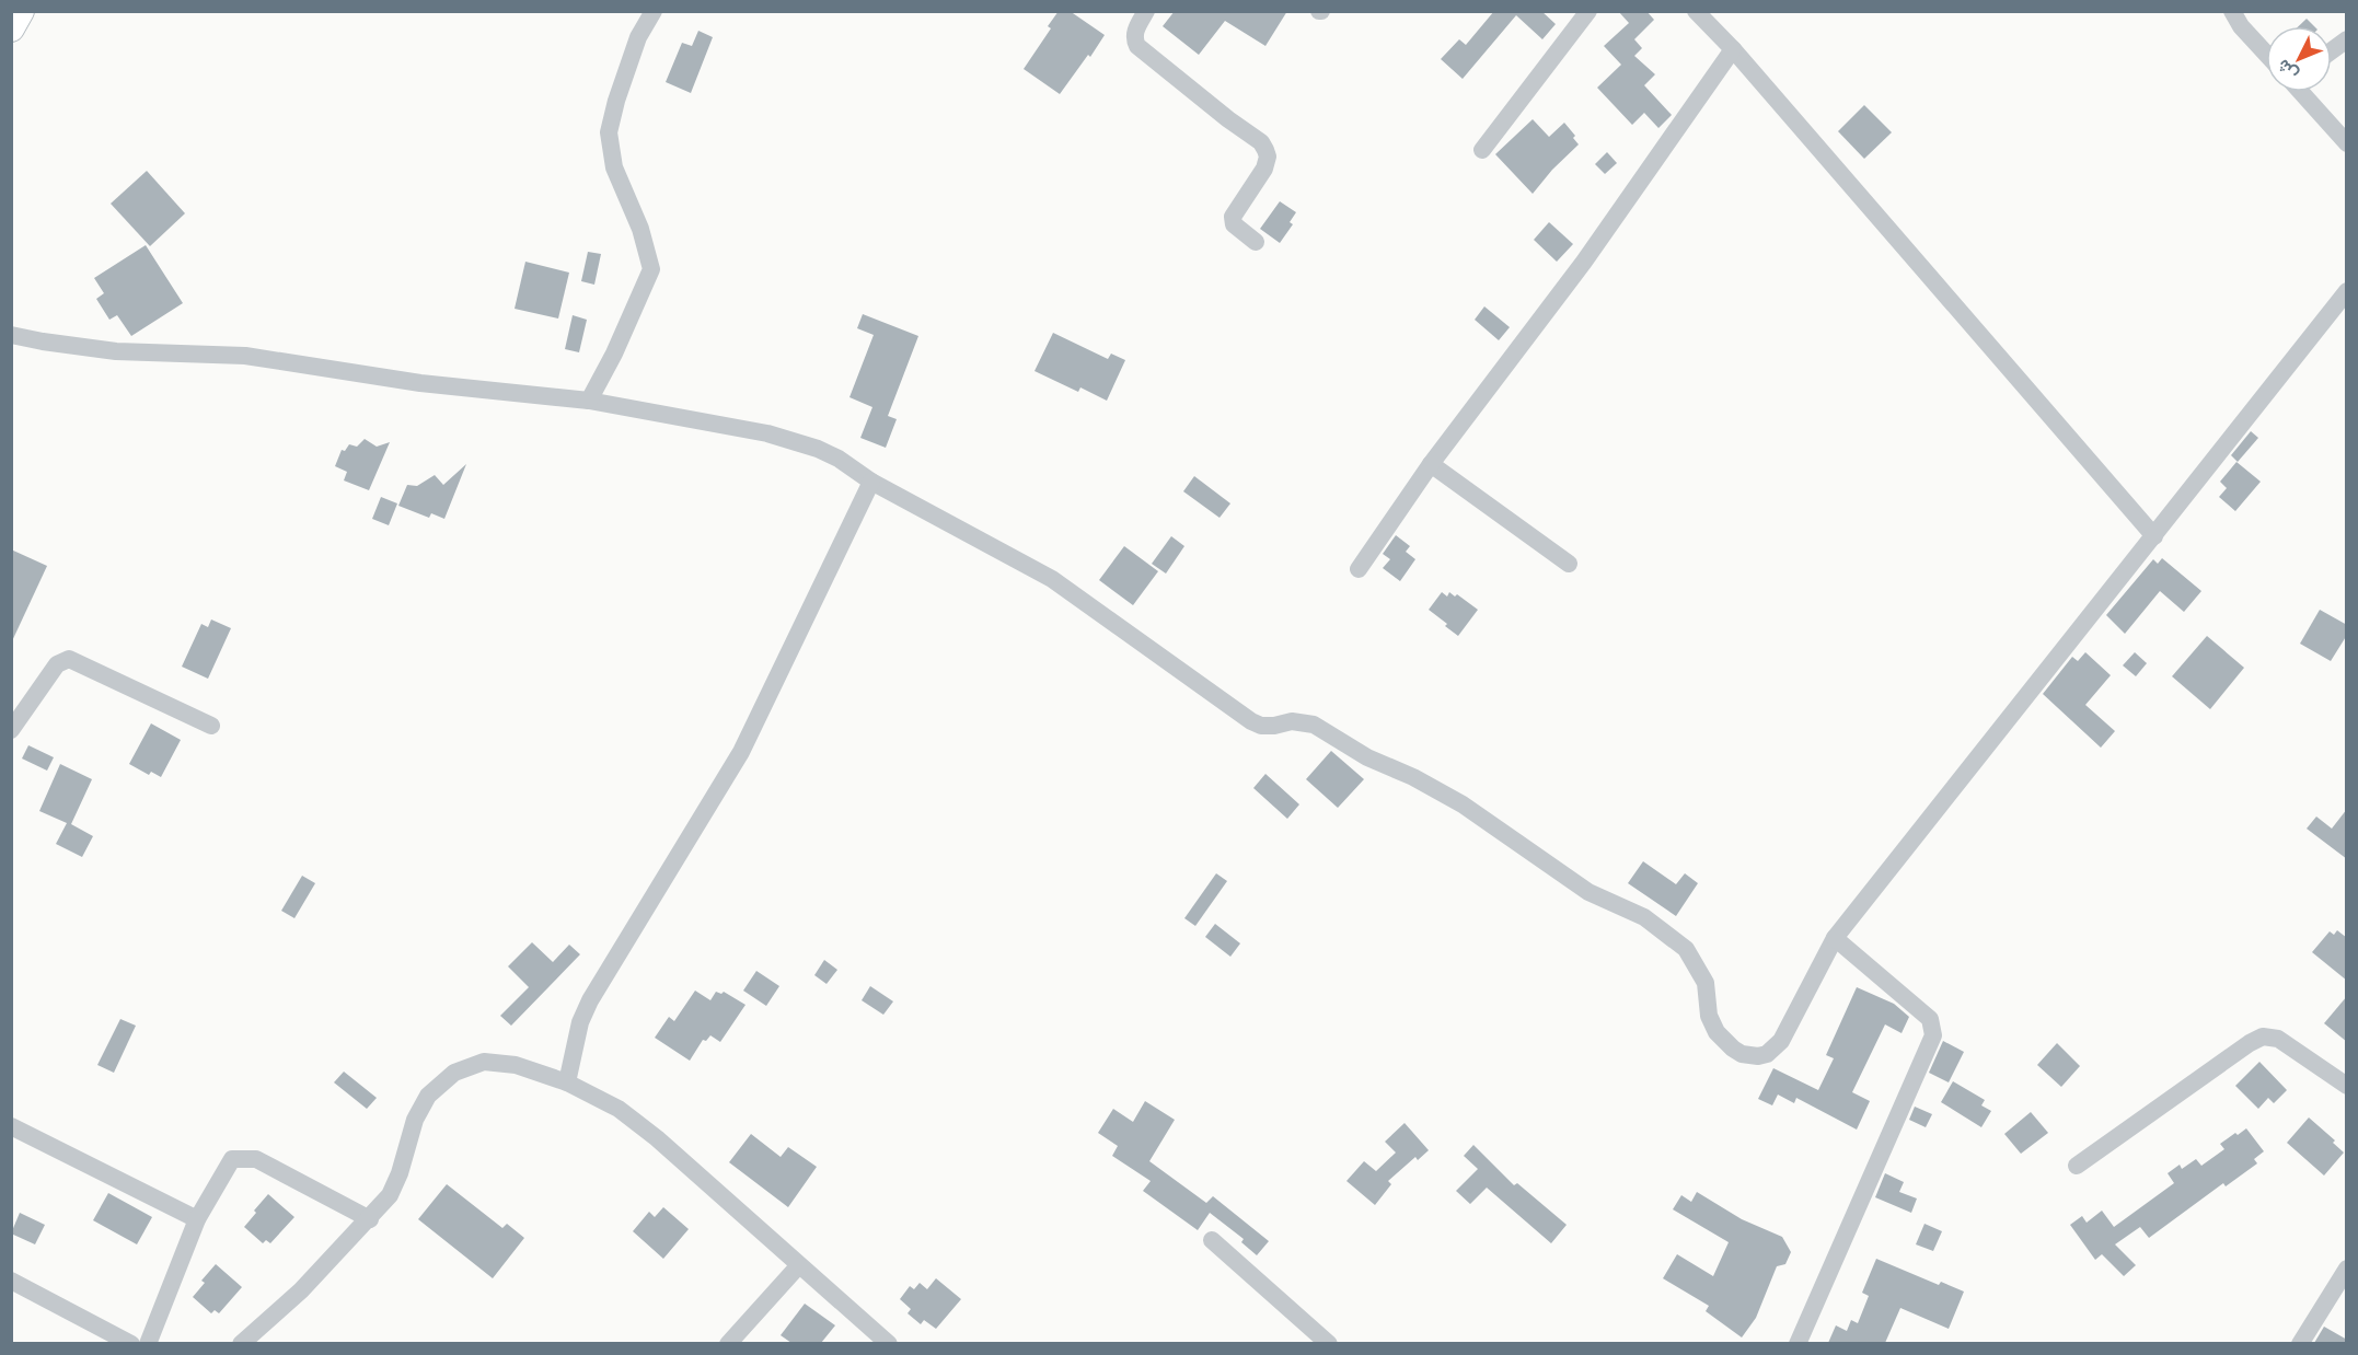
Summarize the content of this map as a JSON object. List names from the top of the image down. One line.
{"north":"bottom left"}
